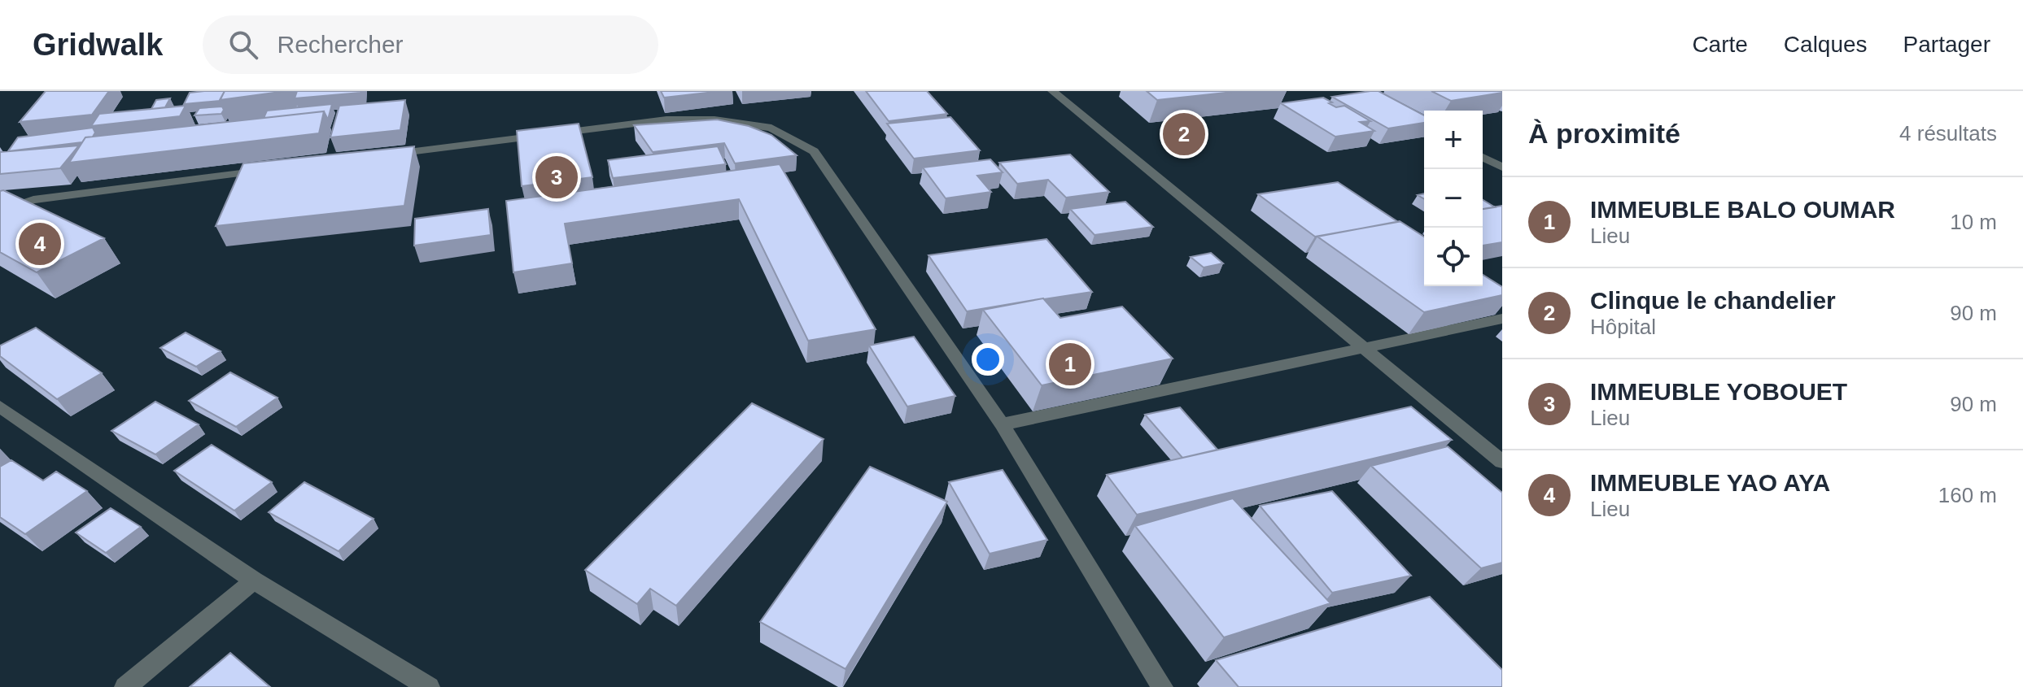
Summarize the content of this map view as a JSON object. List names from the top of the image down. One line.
{"page":{"header":"Gridwalk","search":"Rechercher","nav":["Carte","Calques","Partager"],"heading":["À proximité","4 résultats"],"pins":["2","3","4","1"],"map_buttons":["+","−"],"list":[{"mark":"1","name":"IMMEUBLE BALO OUMAR","note":"Lieu","value":"10 m"},{"mark":"2","name":"Clinque le chandelier","note":"Hôpital","value":"90 m"},{"mark":"3","name":"IMMEUBLE YOBOUET","note":"Lieu","value":"90 m"},{"mark":"4","name":"IMMEUBLE YAO AYA","note":"Lieu","value":"160 m"}]}}
